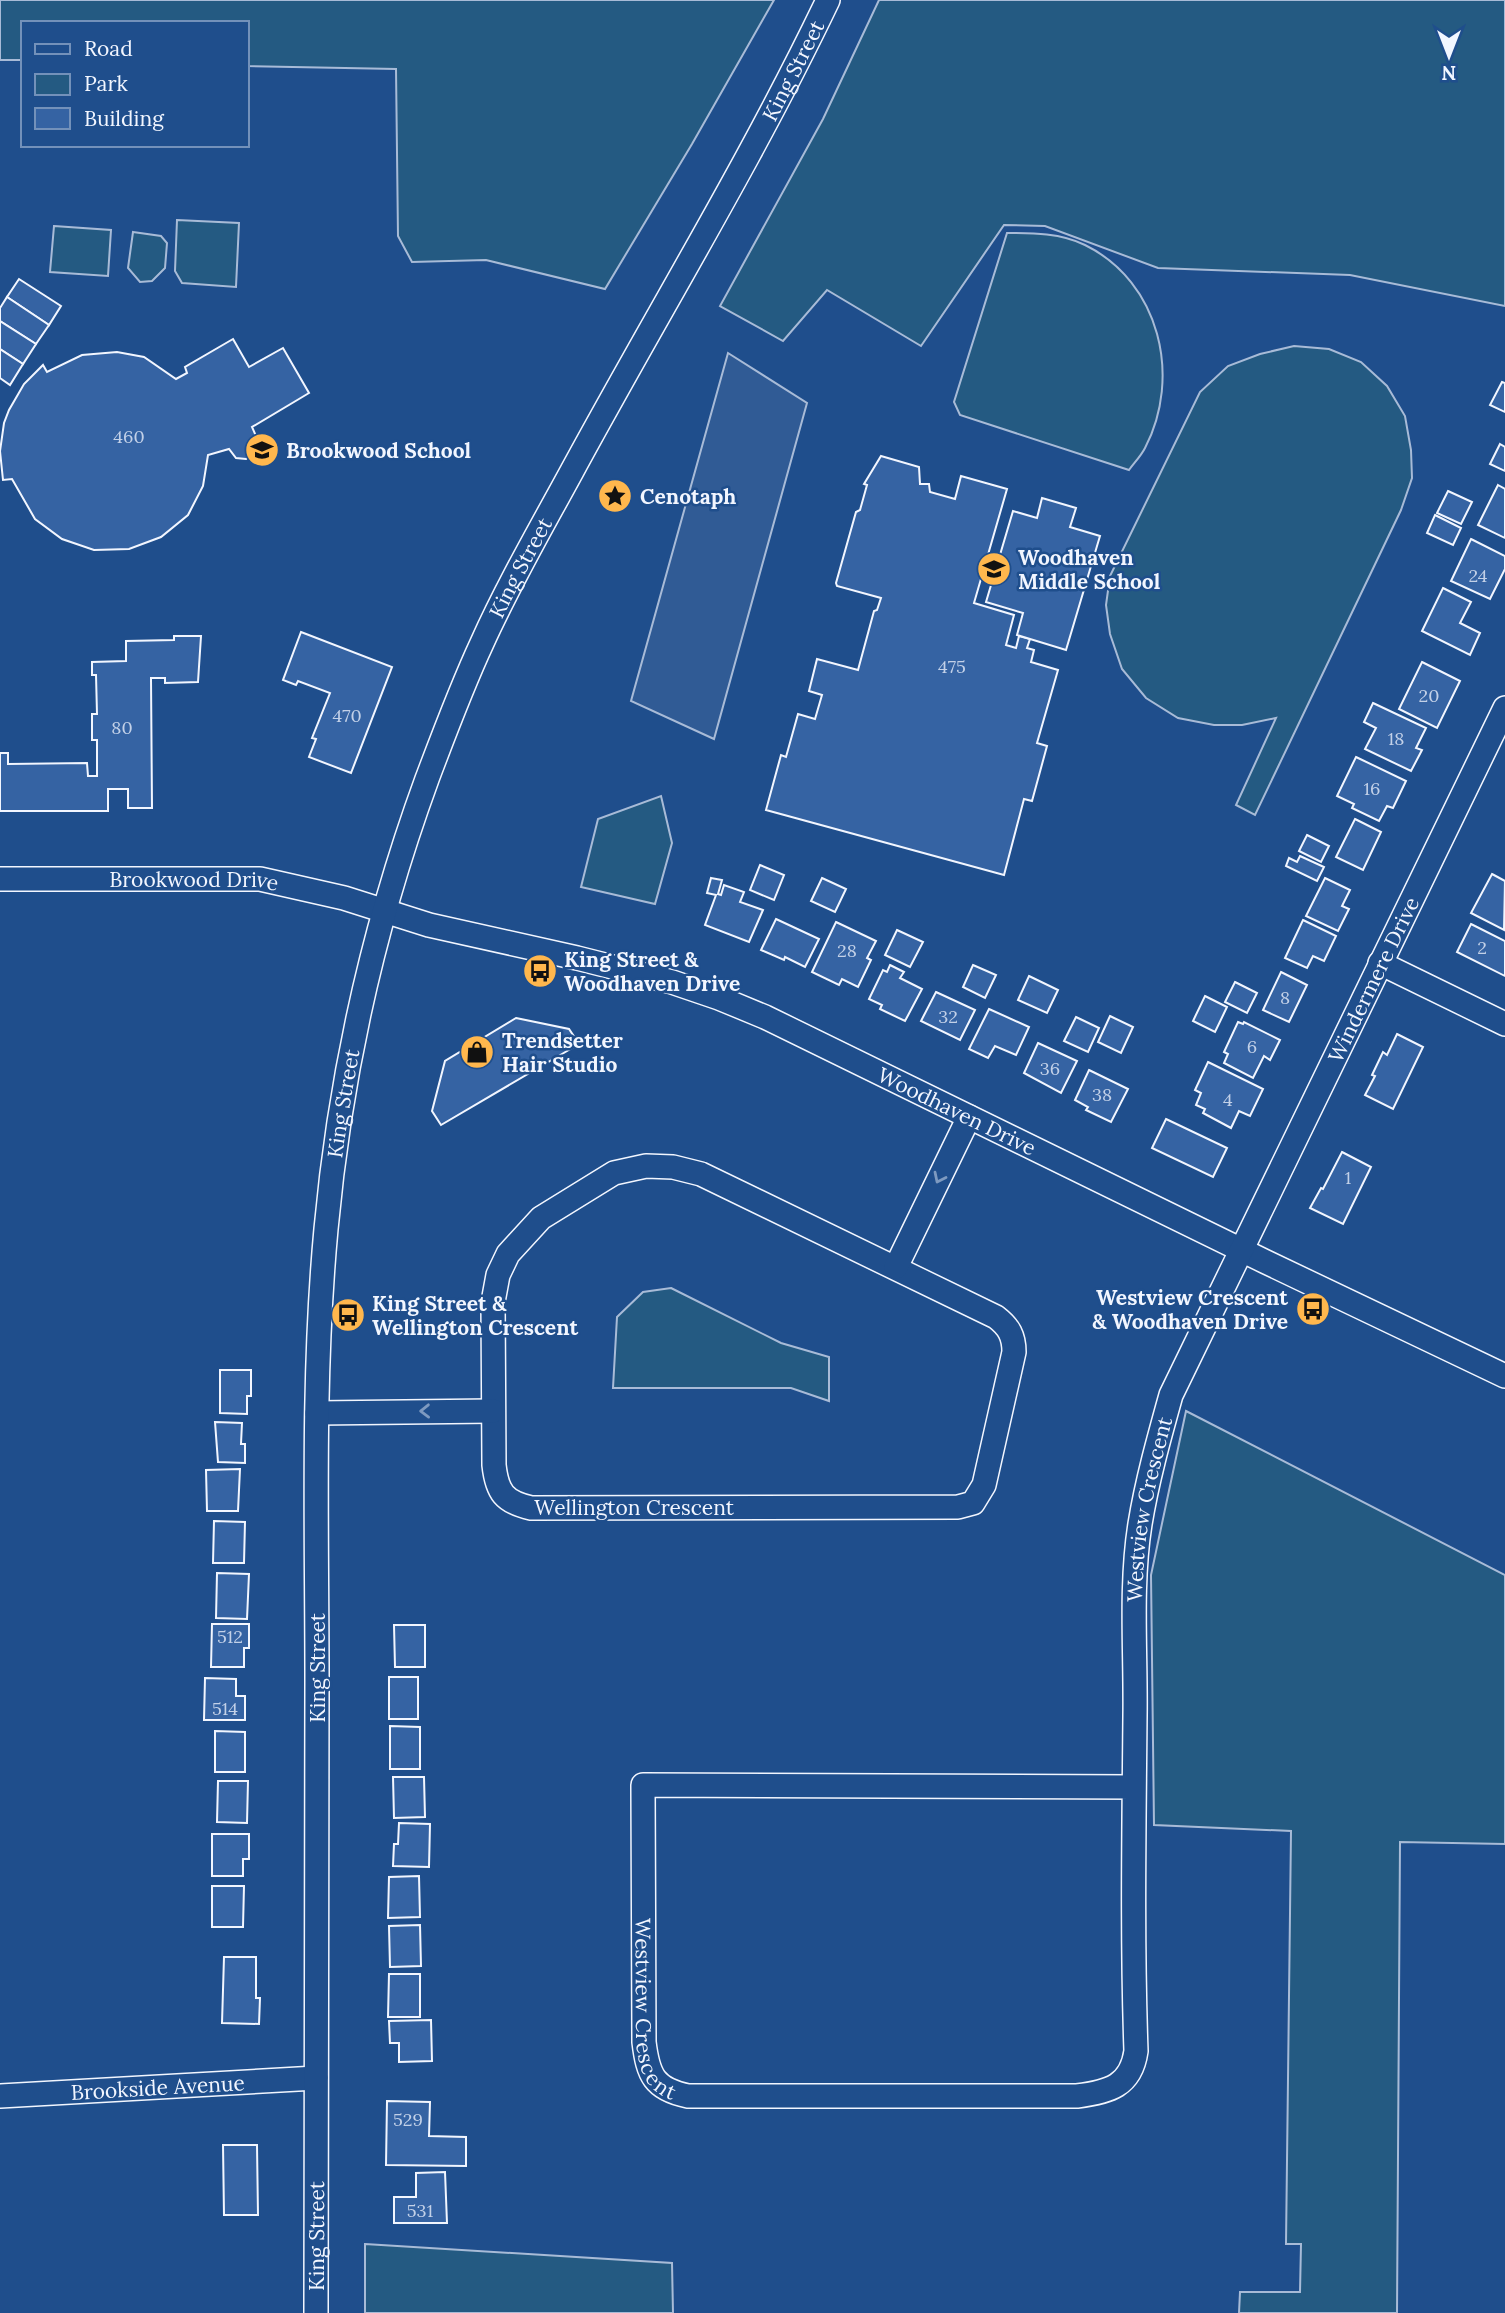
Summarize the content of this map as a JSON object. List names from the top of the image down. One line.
{"streets":{"street":["King Street","Brookwood Drive","Windermere Drive","Woodhaven Drive","Wellington Crescent","Westview Crescent","Brookside Avenue"]},"crossings":[["King Street","Brookwood Drive"],["King Street","Woodhaven Drive"],["King Street","Brookside Avenue"],["Brookwood Drive","Woodhaven Drive"],["Windermere Drive","Woodhaven Drive"],["Windermere Drive","Westview Crescent"],["Woodhaven Drive","Westview Crescent"]],"places":{"school or university":["Brookwood School","Woodhaven Middle School"],"place":["Cenotaph"],"bus stop":["King Street & Woodhaven Drive","Westview Crescent & Woodhaven Drive","King Street & Wellington Crescent"],"shop":["Trendsetter Hair Studio"]},"house_numbers":["460","24","475","20","470","80","18","16","2","28","8","32","6","36","38","4","1","512","514","529","531"],"legend":["Road","Park","Building"],"north":"bottom"}
